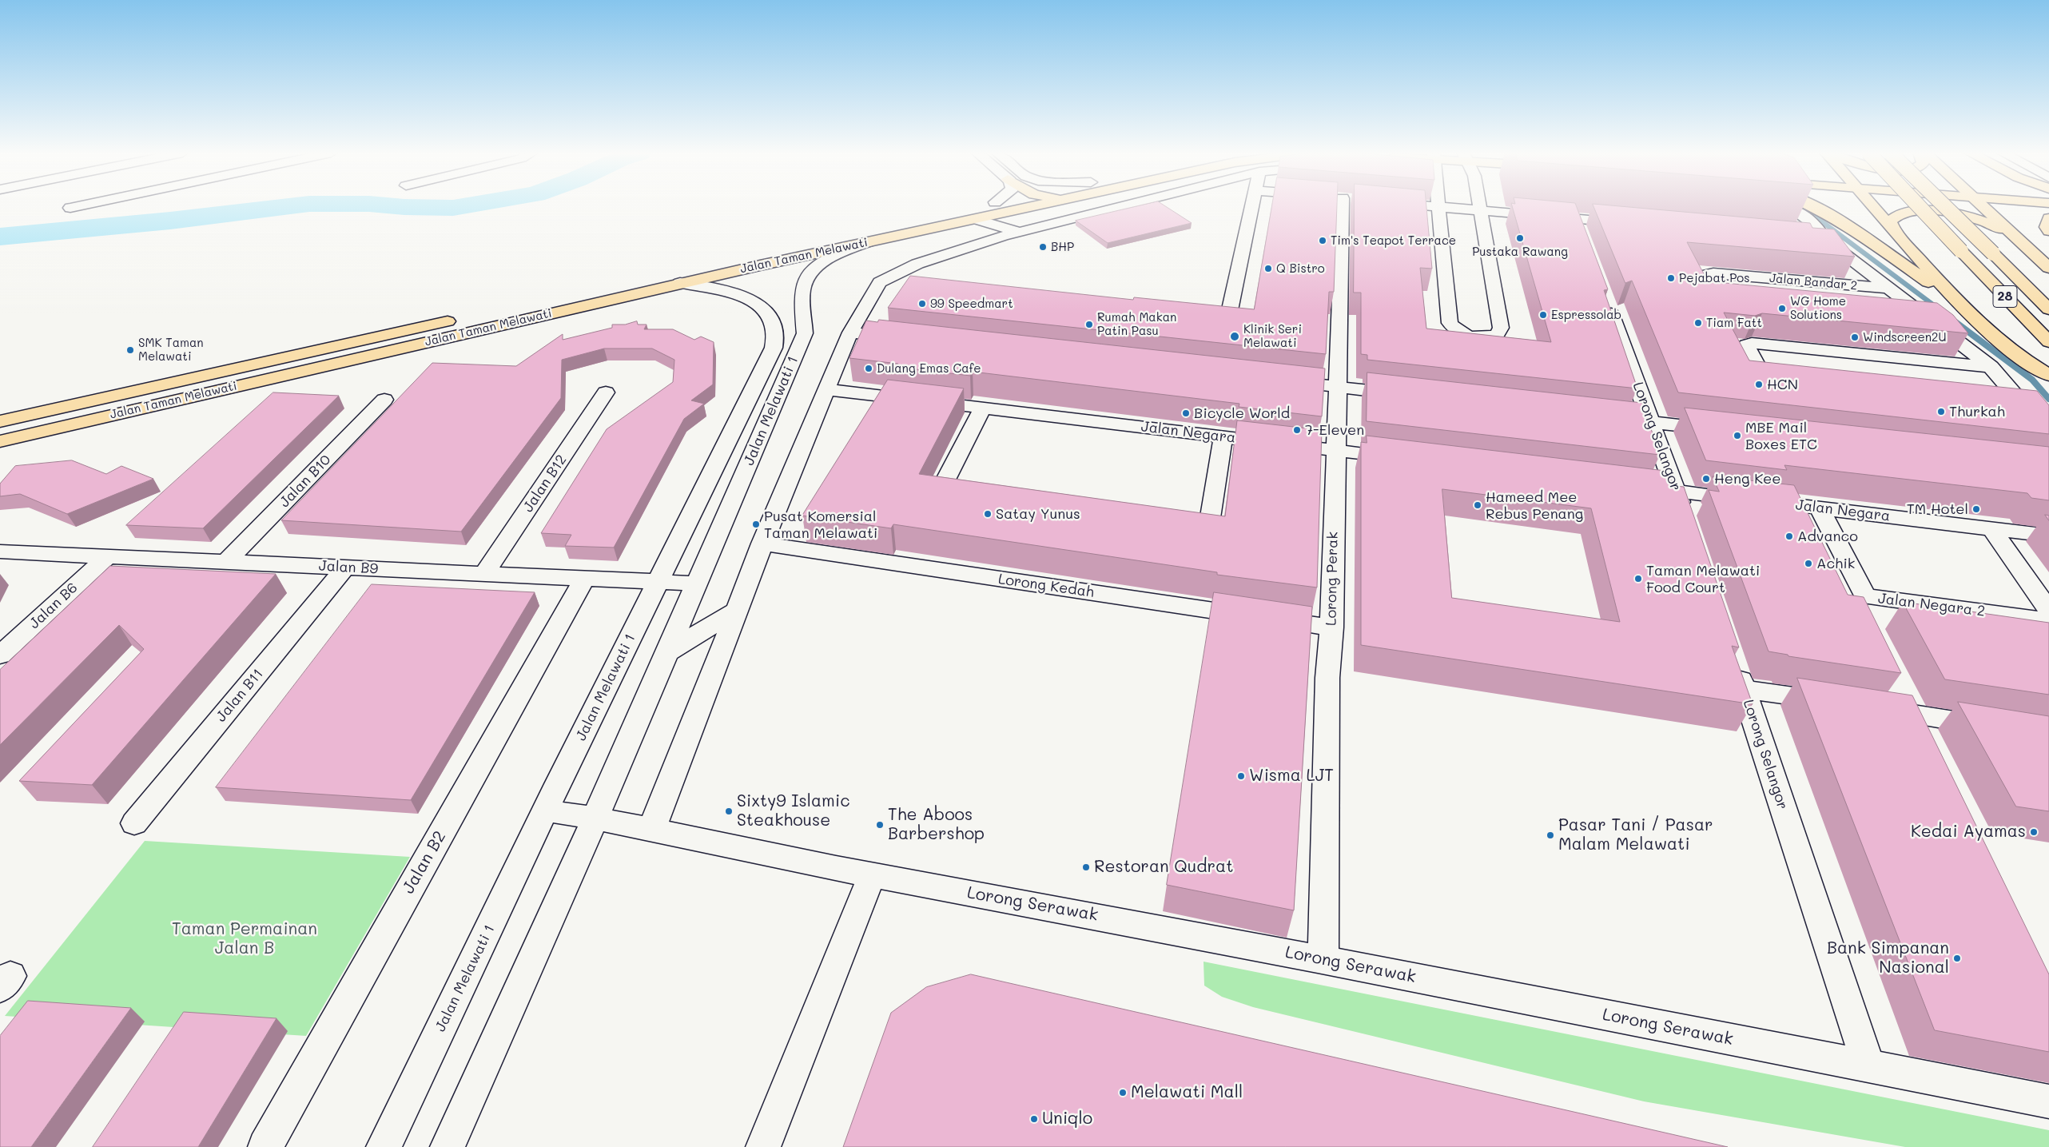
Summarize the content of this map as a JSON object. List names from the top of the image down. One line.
{"streets":{"main road":["Jalan Taman Melawati","28"],"street":["Jalan Bandar 2","Jalan Melawati 1","Jalan Negara","Lorong Selangor","Jalan B10","Jalan B12","Jalan B9","Lorong Perak","Lorong Kedah","Jalan Negara 2","Jalan B6","Jalan B11","Jalan B2","Lorong Serawak"]},"crossings":[["Jalan Taman Melawati","Jalan Melawati 1"],["Jalan Melawati 1","Jalan B9"],["Jalan Melawati 1","Lorong Serawak"],["Jalan Negara","Lorong Selangor"],["Jalan Negara","Lorong Perak"],["Jalan Negara","Jalan Negara 2"],["Lorong Selangor","Lorong Serawak"],["Jalan B10","Jalan B9"],["Jalan B12","Jalan B9"],["Jalan B9","Jalan B6"],["Jalan B9","Jalan B11"],["Jalan B9","Jalan B2"],["Lorong Perak","Lorong Kedah"],["Lorong Perak","Lorong Serawak"]],"parks":["Taman Permainan Jalan B"],"places":["Pustaka Rawang","Tim's Teapot Terrace","BHP","Q Bistro","Pejabat Pos","99 Speedmart","WG Home Solutions","Espressolab","Tiam Fatt","Rumah Makan Patin Pasu","Klinik Seri Melawati","Windscreen2U","SMK Taman Melawati","Dulang Emas Cafe","HCN","Thurkah","Bicycle World","7-Eleven","MBE Mail Boxes ETC","Heng Kee","Hameed Mee Rebus Penang","TM Hotel","Satay Yunus","Pusat Komersial Taman Melawati","Advanco","Achik","Taman Melawati Food Court","Wisma LJT","Sixty9 Islamic Steakhouse","The Aboos Barbershop","Kedai Ayamas","Pasar Tani / Pasar Malam Melawati","Restoran Qudrat","Bank Simpanan Nasional","Melawati Mall","Uniqlo"]}
